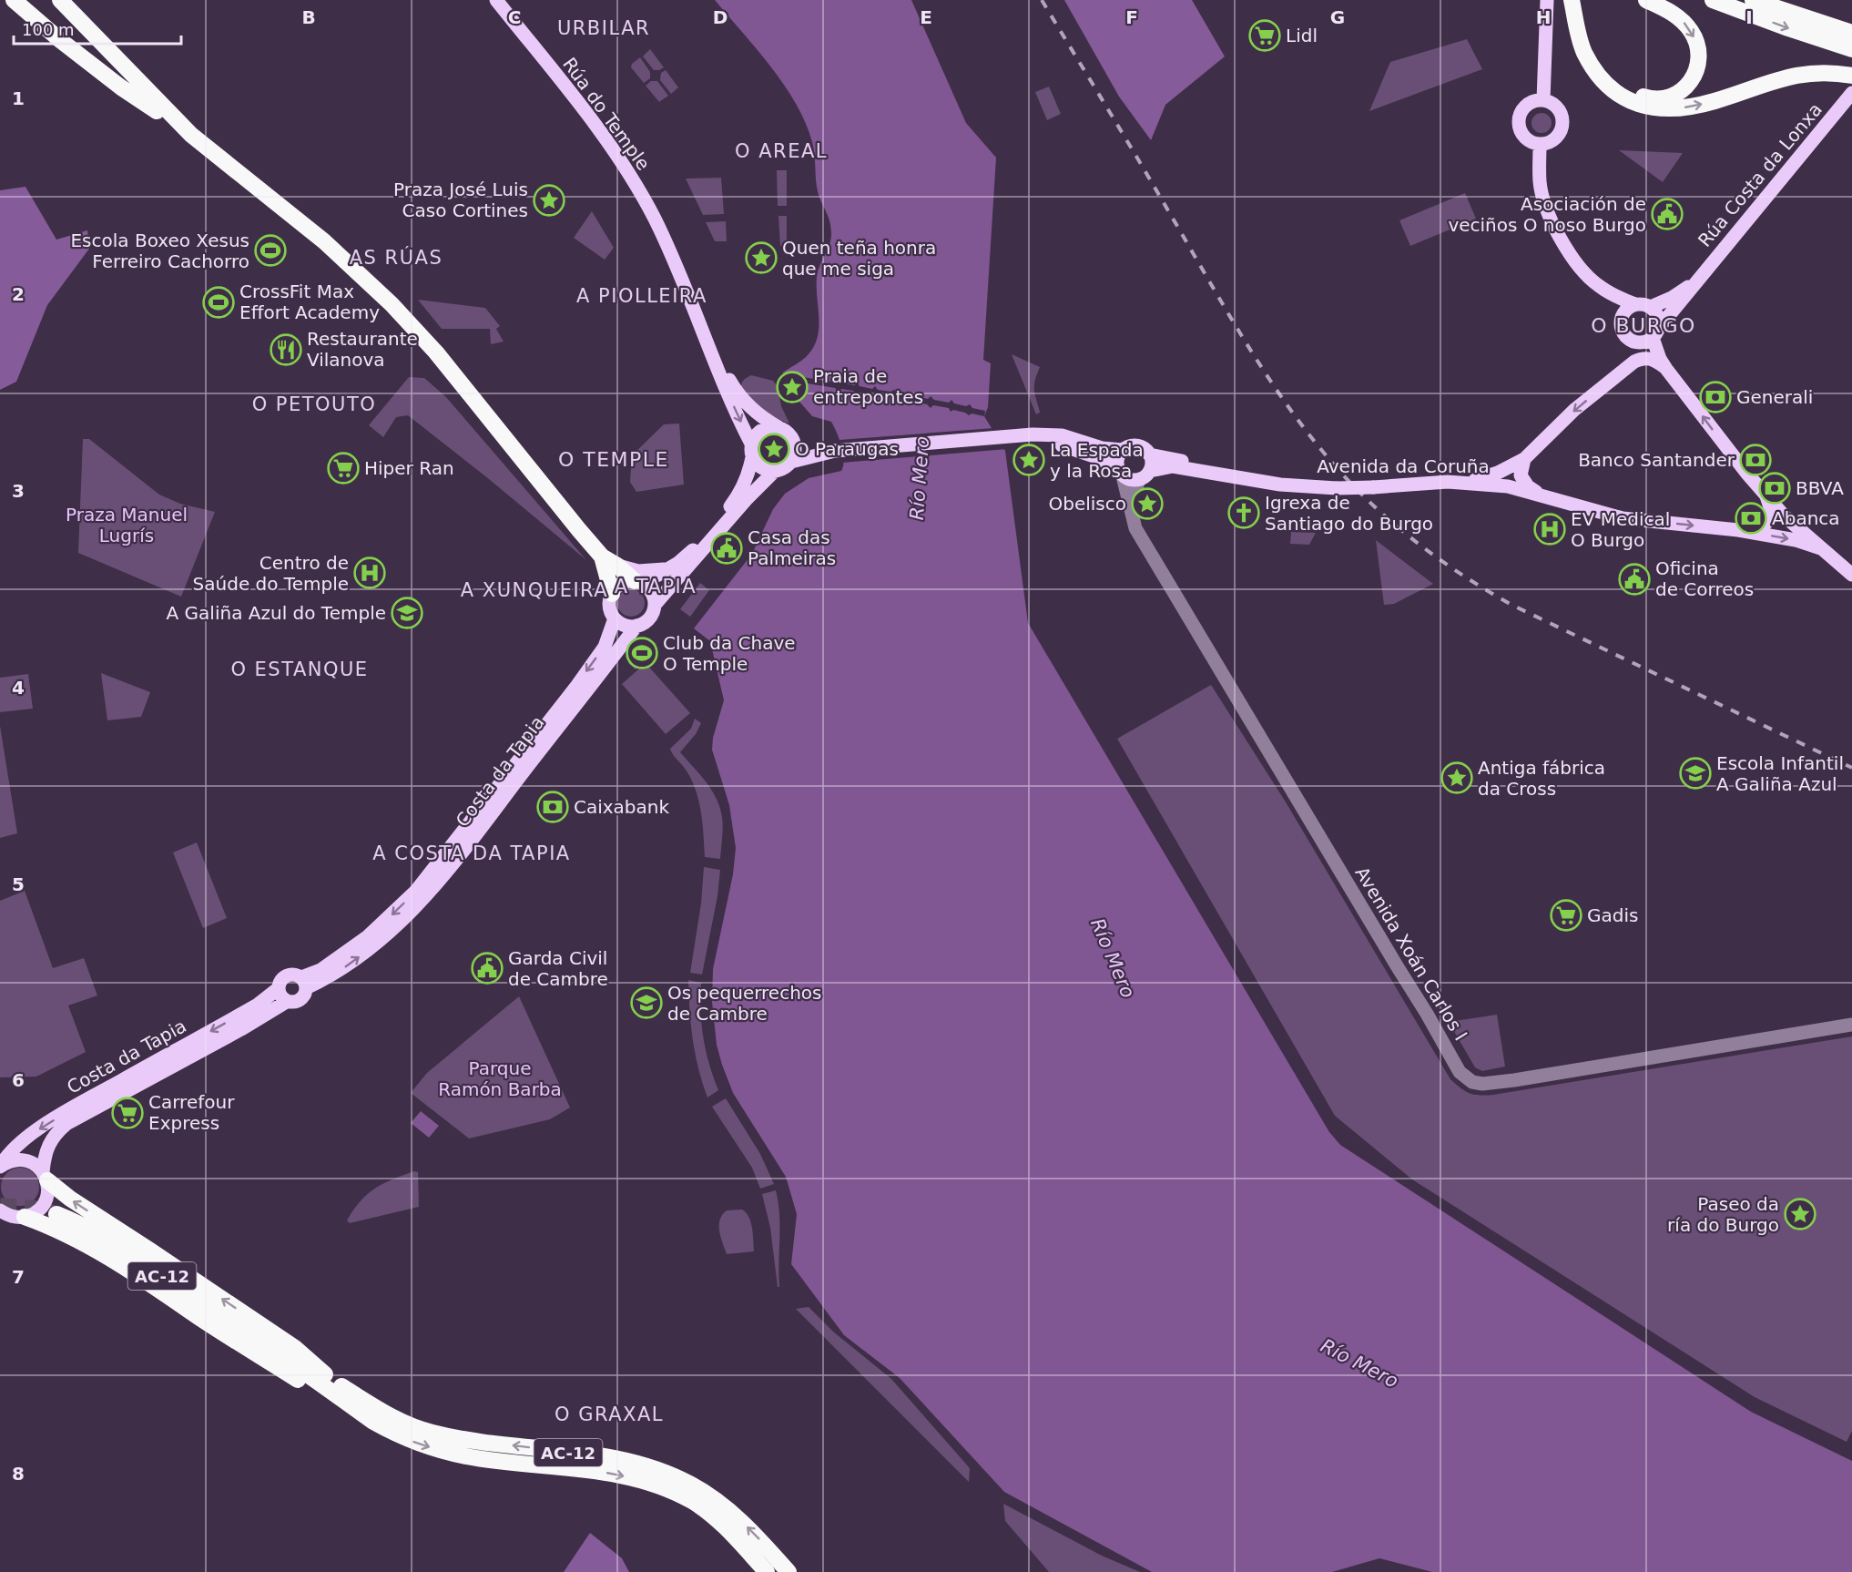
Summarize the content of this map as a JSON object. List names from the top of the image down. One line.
{"streets":{"highway":["AC-12"],"main road":["Rúa do Temple","Rúa Costa da Lonxa","Avenida da Coruña","Costa da Tapia"],"street":["Avenida Xoán Carlos I"]},"crossings":[["Avenida da Coruña","Avenida Xoán Carlos I"]],"districts":["URBILAR","O AREAL","AS RÚAS","A PIOLLEIRA","O BURGO","O PETOUTO","O TEMPLE","A TAPIA","A XUNQUEIRA","O ESTANQUE","A COSTA DA TAPIA","O GRAXAL"],"water":["Río Mero"],"parks":["Praza Manuel Lugrís","Parque Ramón Barba"],"places":{"supermarket":["Lidl","Hiper Ran","Gadis","Carrefour Express"],"place":["Praza José Luis Caso Cortines","Quen teña honra que me siga","Praia de entrepontes","O Paraugas","La Espada y la Rosa","Obelisco","Antiga fábrica da Cross","Paseo da ría do Burgo"],"public building":["Asociación de veciños O noso Burgo","Casa das Palmeiras","Oficina de Correos","Garda Civil de Cambre"],"sports":["Escola Boxeo Xesus Ferreiro Cachorro","CrossFit Max Effort Academy","Club da Chave O Temple"],"restaurant":["Restaurante Vilanova"],"bank":["Generali","Banco Santander","BBVA","Abanca","Caixabank"],"church":["Igrexa de Santiago do Burgo"],"hospital":["EV Medical O Burgo","Centro de Saúde do Temple"],"school or university":["A Galiña Azul do Temple","Escola Infantil A Galiña Azul","Os pequerrechos de Cambre"]},"scale_bar":"100 m","grid":{"columns":["B","C","D","E","F","G","H","I"],"rows":["1","2","3","4","5","6","7","8"]}}
